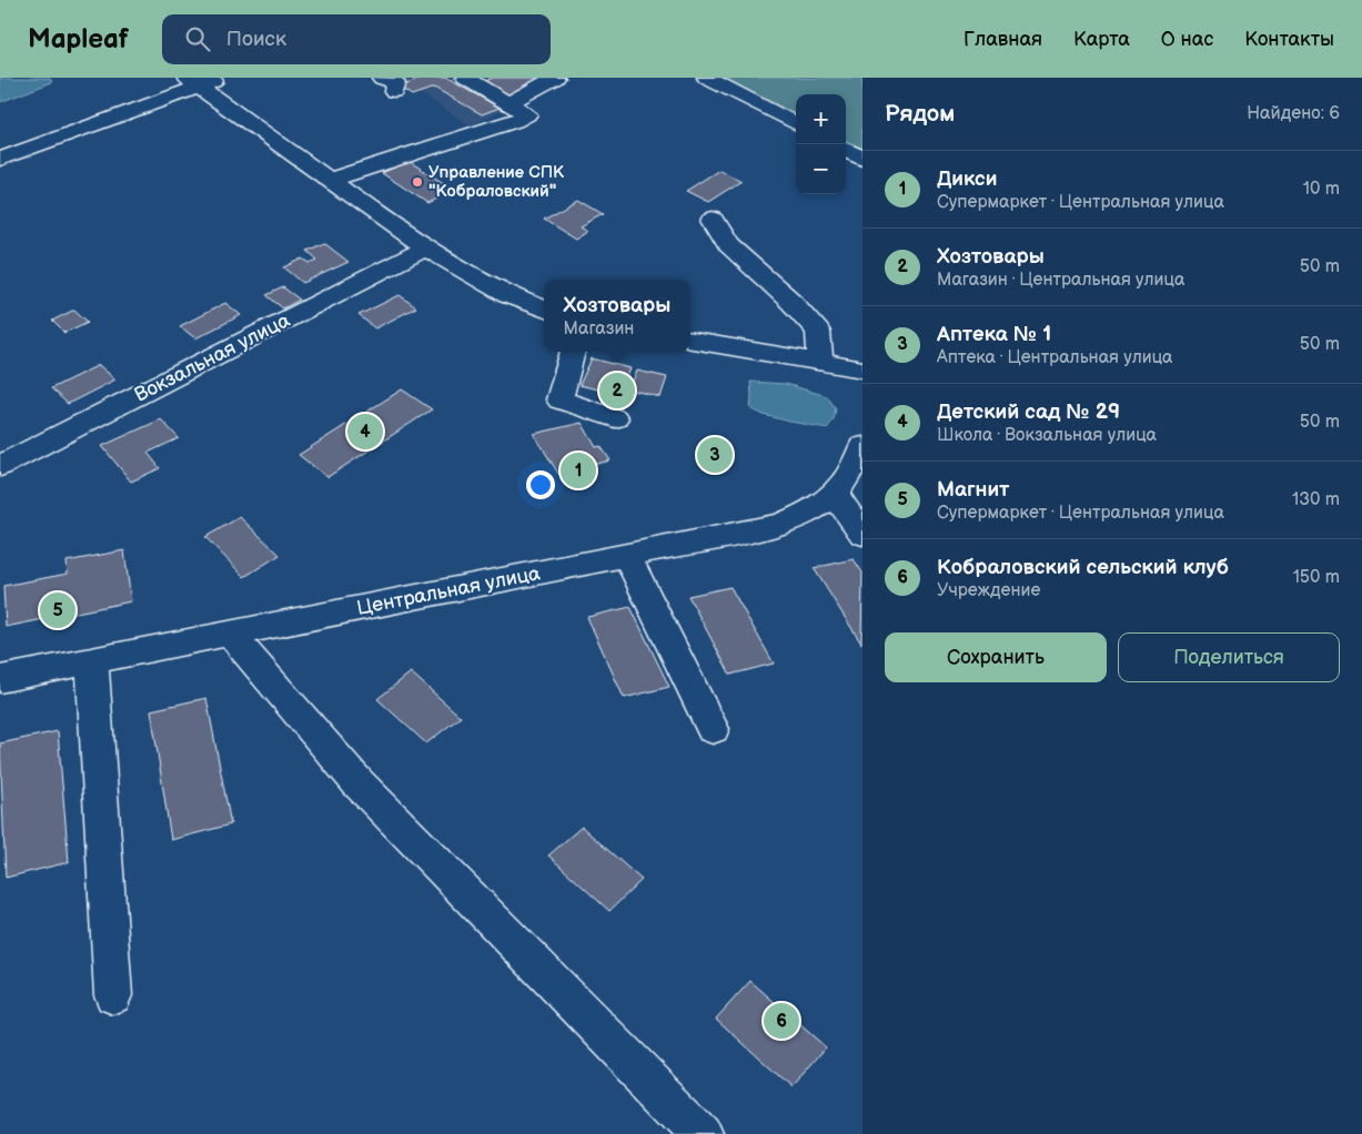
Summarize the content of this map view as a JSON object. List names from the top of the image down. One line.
{"streets":{"street":["Вокзальная улица","Центральная улица"]},"places":["Управление СПК \"Кобраловский\""],"page":{"header":"Mapleaf","search":"Поиск","nav":["Главная","Карта","О нас","Контакты"],"heading":["Рядом","Найдено: 6"],"map_buttons":["+","−"],"list":[{"mark":"1","name":"Дикси","note":"Супермаркет · Центральная улица","value":"10 m"},{"mark":"2","name":"Хозтовары","note":"Магазин · Центральная улица","value":"50 m"},{"mark":"3","name":"Аптека № 1","note":"Аптека · Центральная улица","value":"50 m"},{"mark":"4","name":"Детский сад № 29","note":"Школа · Вокзальная улица","value":"50 m"},{"mark":"5","name":"Магнит","note":"Супермаркет · Центральная улица","value":"130 m"},{"mark":"6","name":"Кобраловский сельский клуб","note":"Учреждение","value":"150 m"}],"popup":["Хозтовары","Магазин"],"pins":["2","4","3","1","5","6"],"buttons":["Сохранить","Поделиться"]}}
